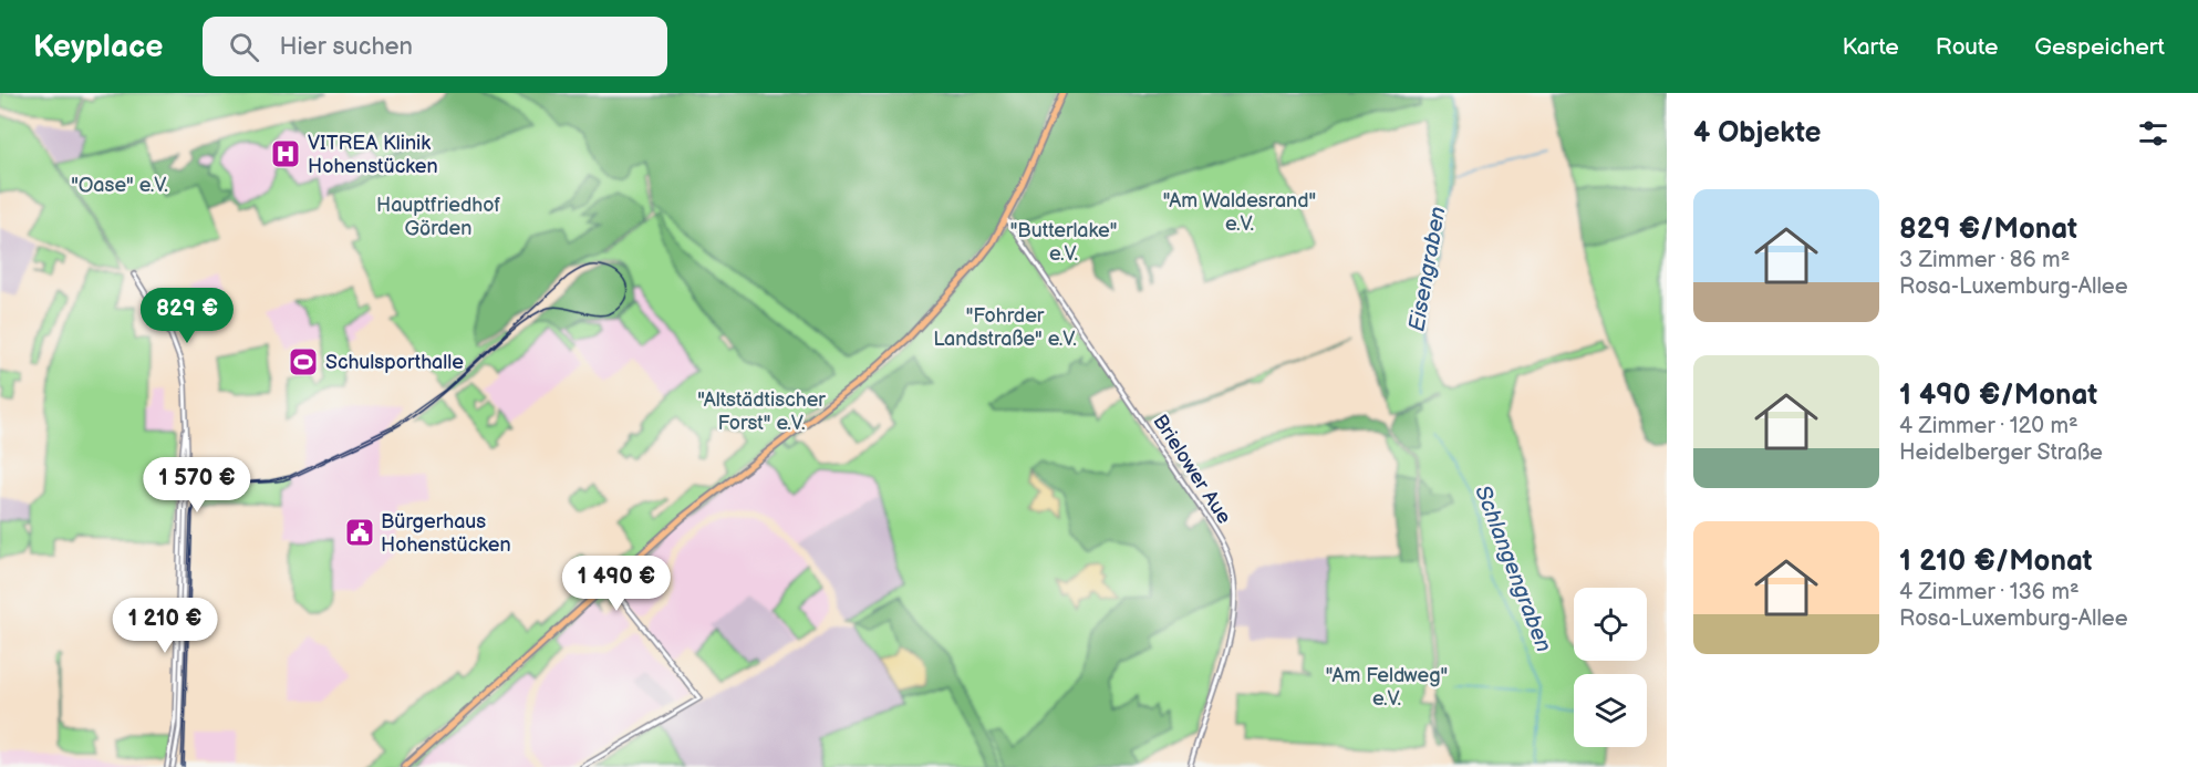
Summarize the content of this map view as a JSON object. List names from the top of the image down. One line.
{"streets":{"street":["Brielower Aue"]},"water":["Eisengraben","Schlangengraben"],"parks":["\"Oase\" e.V.","\"Am Waldesrand\" e.V.","Hauptfriedhof Görden","\"Butterlake\" e.V.","\"Fohrder Landstraße\" e.V.","\"Altstädtischer Forst\" e.V.","\"Am Feldweg\" e.V."],"places":{"hospital":["VITREA Klinik Hohenstücken"],"sports":["Schulsporthalle"],"public building":["Bürgerhaus Hohenstücken"]},"page":{"header":"Keyplace","search":"Hier suchen","nav":["Karte","Route","Gespeichert"],"heading":"4 Objekte","list":[{"name":"829 €/Monat","note":"3 Zimmer · 86 m² · Rosa-Luxemburg-Allee"},{"name":"1 490 €/Monat","note":"4 Zimmer · 120 m² · Heidelberger Straße"},{"name":"1 210 €/Monat","note":"4 Zimmer · 136 m² · Rosa-Luxemburg-Allee"}],"price":["829 €","1 570 €","1 490 €","1 210 €"]}}
